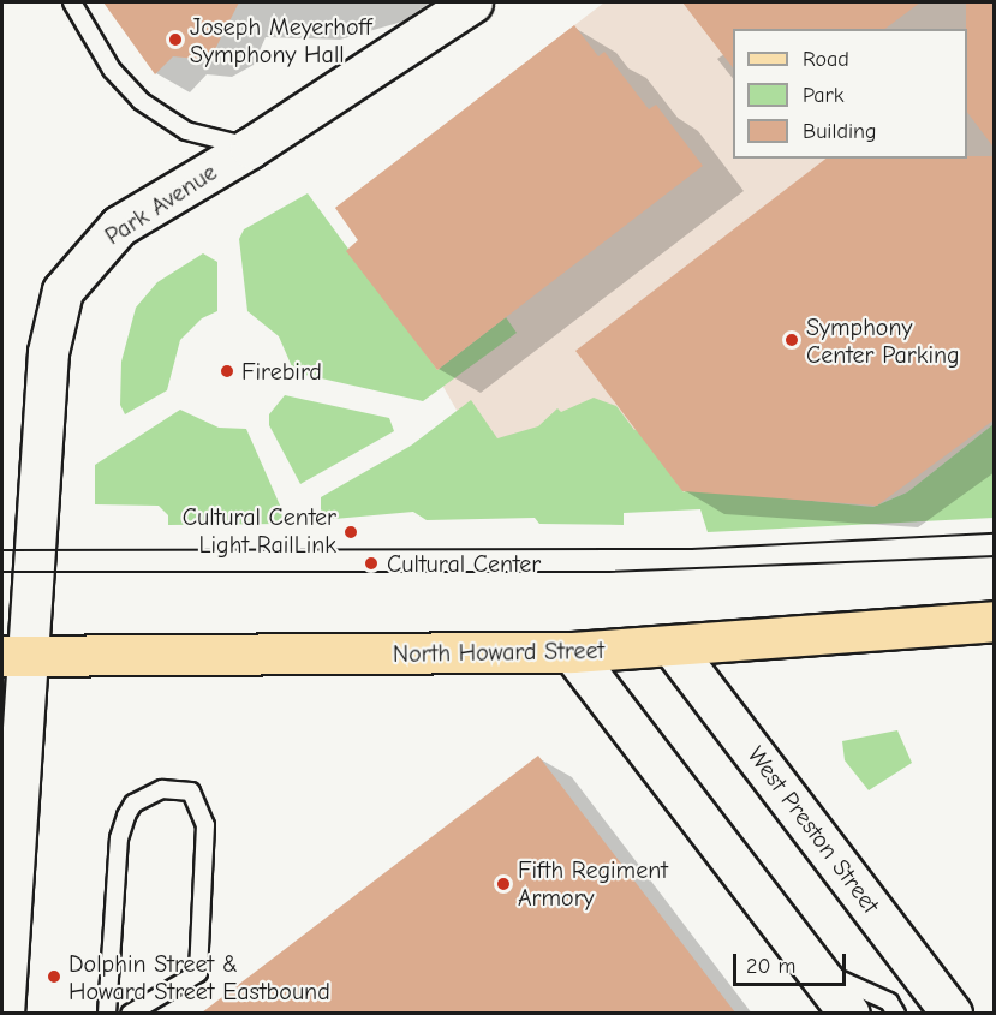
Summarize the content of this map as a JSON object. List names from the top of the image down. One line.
{"streets":{"main road":["Park Avenue","North Howard Street","West Preston Street"]},"crossings":[["Park Avenue","North Howard Street"],["North Howard Street","West Preston Street"]],"places":["Joseph Meyerhoff Symphony Hall","Symphony Center Parking","Firebird","Cultural Center Light RailLink","Cultural Center","Fifth Regiment Armory","Dolphin Street & Howard Street Eastbound"],"legend":["Road","Park","Building"],"scale_bar":"20 m"}
